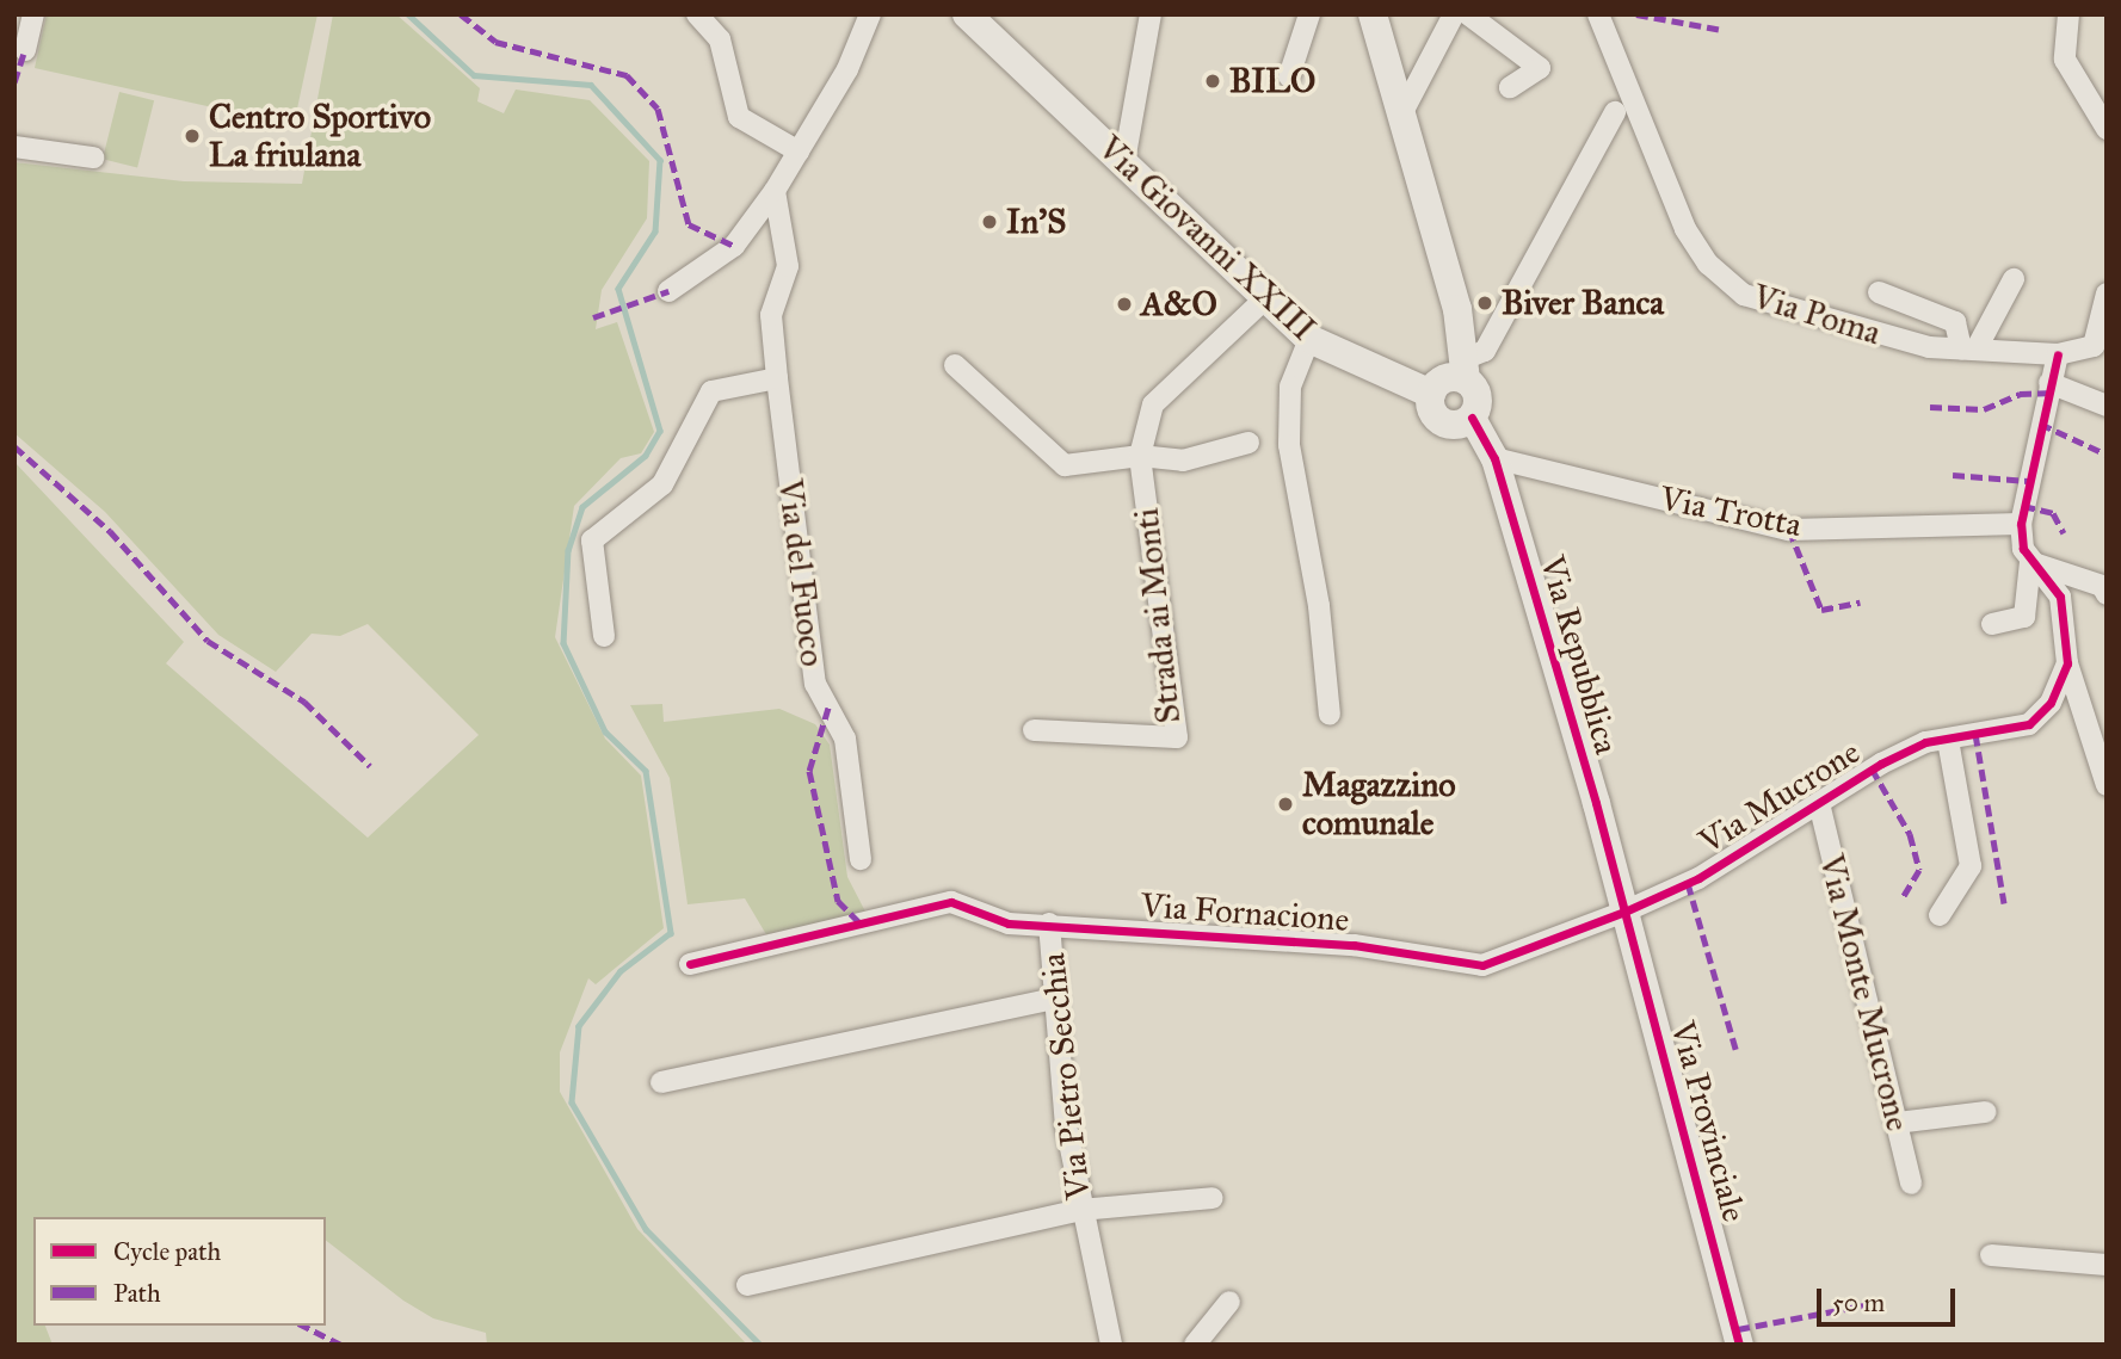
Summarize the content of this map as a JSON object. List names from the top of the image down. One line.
{"streets":{"main road":["Via Giovanni XXIII"],"street":["Via Poma","Via Trotta","Via del Fuoco","Strada ai Monti","Via Repubblica","Via Mucrone","Via Fornacione","Via Monte Mucrone","Via Pietro Secchia","Via Provinciale"]},"crossings":[["Via Giovanni XXIII","Strada ai Monti"],["Via Trotta","Via Repubblica"],["Via Repubblica","Via Mucrone"],["Via Repubblica","Via Fornacione"],["Via Repubblica","Via Provinciale"],["Via Mucrone","Via Fornacione"],["Via Mucrone","Via Monte Mucrone"],["Via Mucrone","Via Provinciale"],["Via Fornacione","Via Pietro Secchia"],["Via Fornacione","Via Provinciale"]],"places":["BILO","Centro Sportivo La friulana","In'S","Biver Banca","A&O","Magazzino comunale"],"legend":["Cycle path","Path"],"scale_bar":"50 m"}
